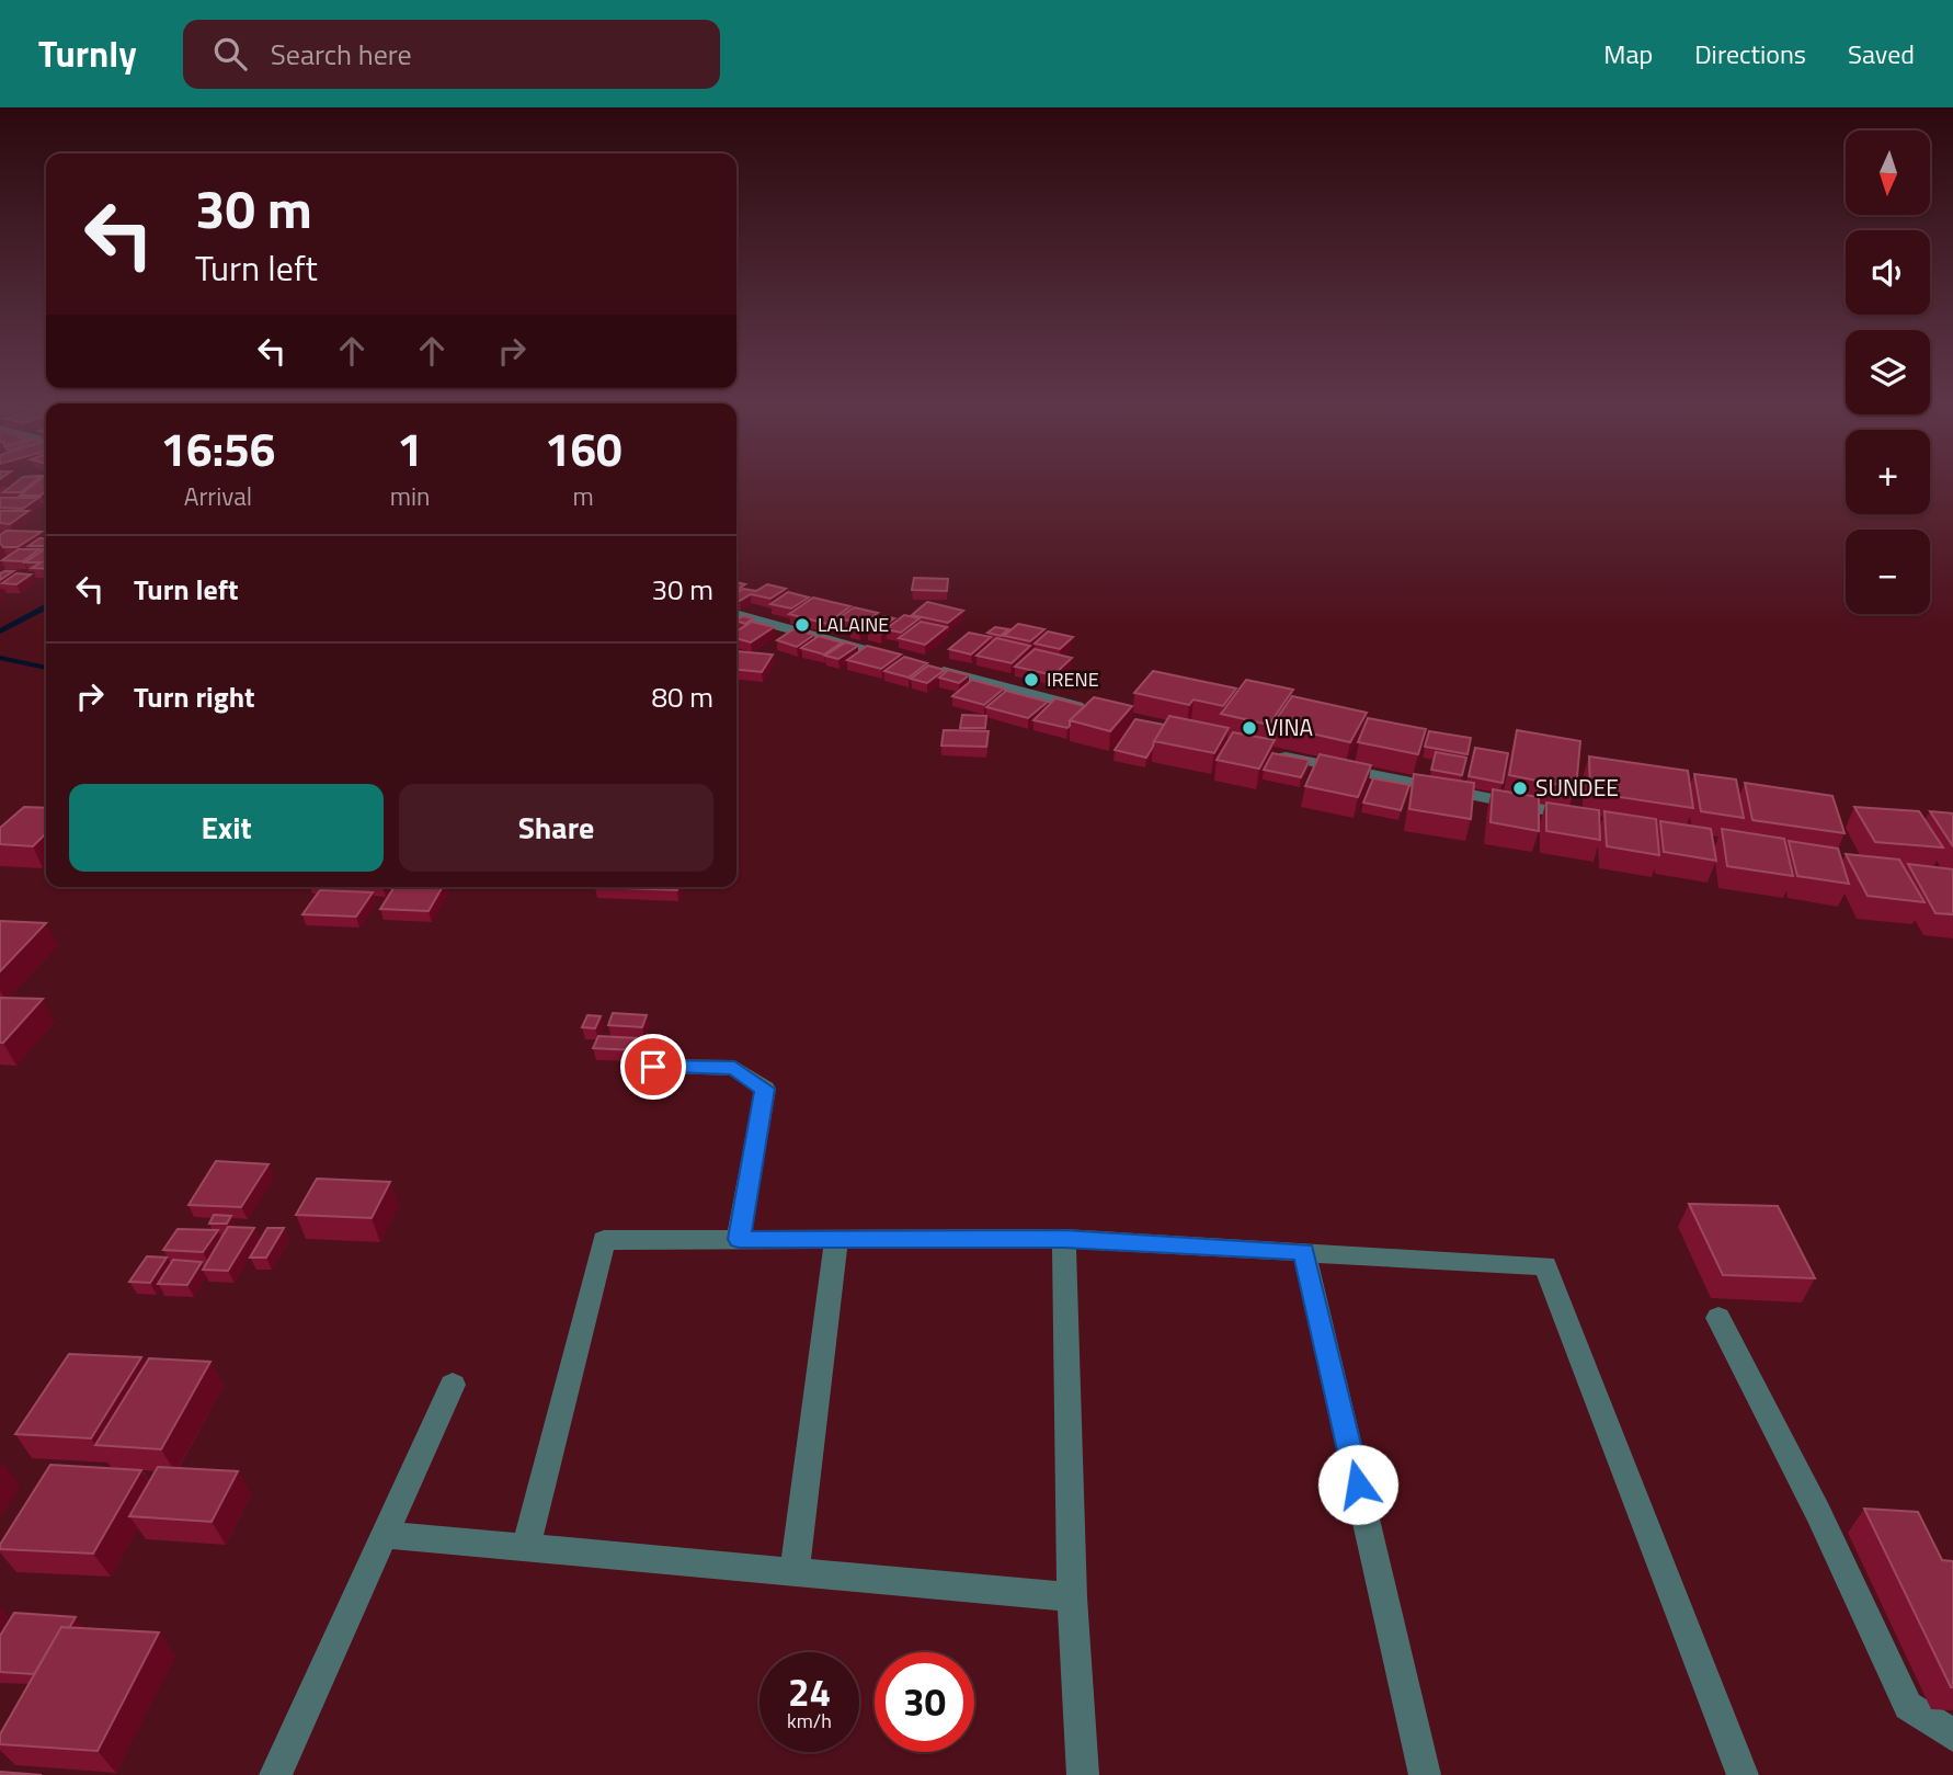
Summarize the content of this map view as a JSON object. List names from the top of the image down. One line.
{"places":["LALAINE","IRENE","VINA","SUNDEE"],"north":"bottom","page":{"header":"Turnly","search":"Search here","nav":["Map","Directions","Saved"],"map_buttons":["+","−"],"turn":["30 m","Turn left"],"eta":["16:56","Arrival","1","min","160","m"],"list":[{"name":"Turn left","value":"30 m"},{"name":"Turn right","value":"80 m"}],"buttons":["Exit","Share"],"speed":"24 km/h","limit":"30"}}
